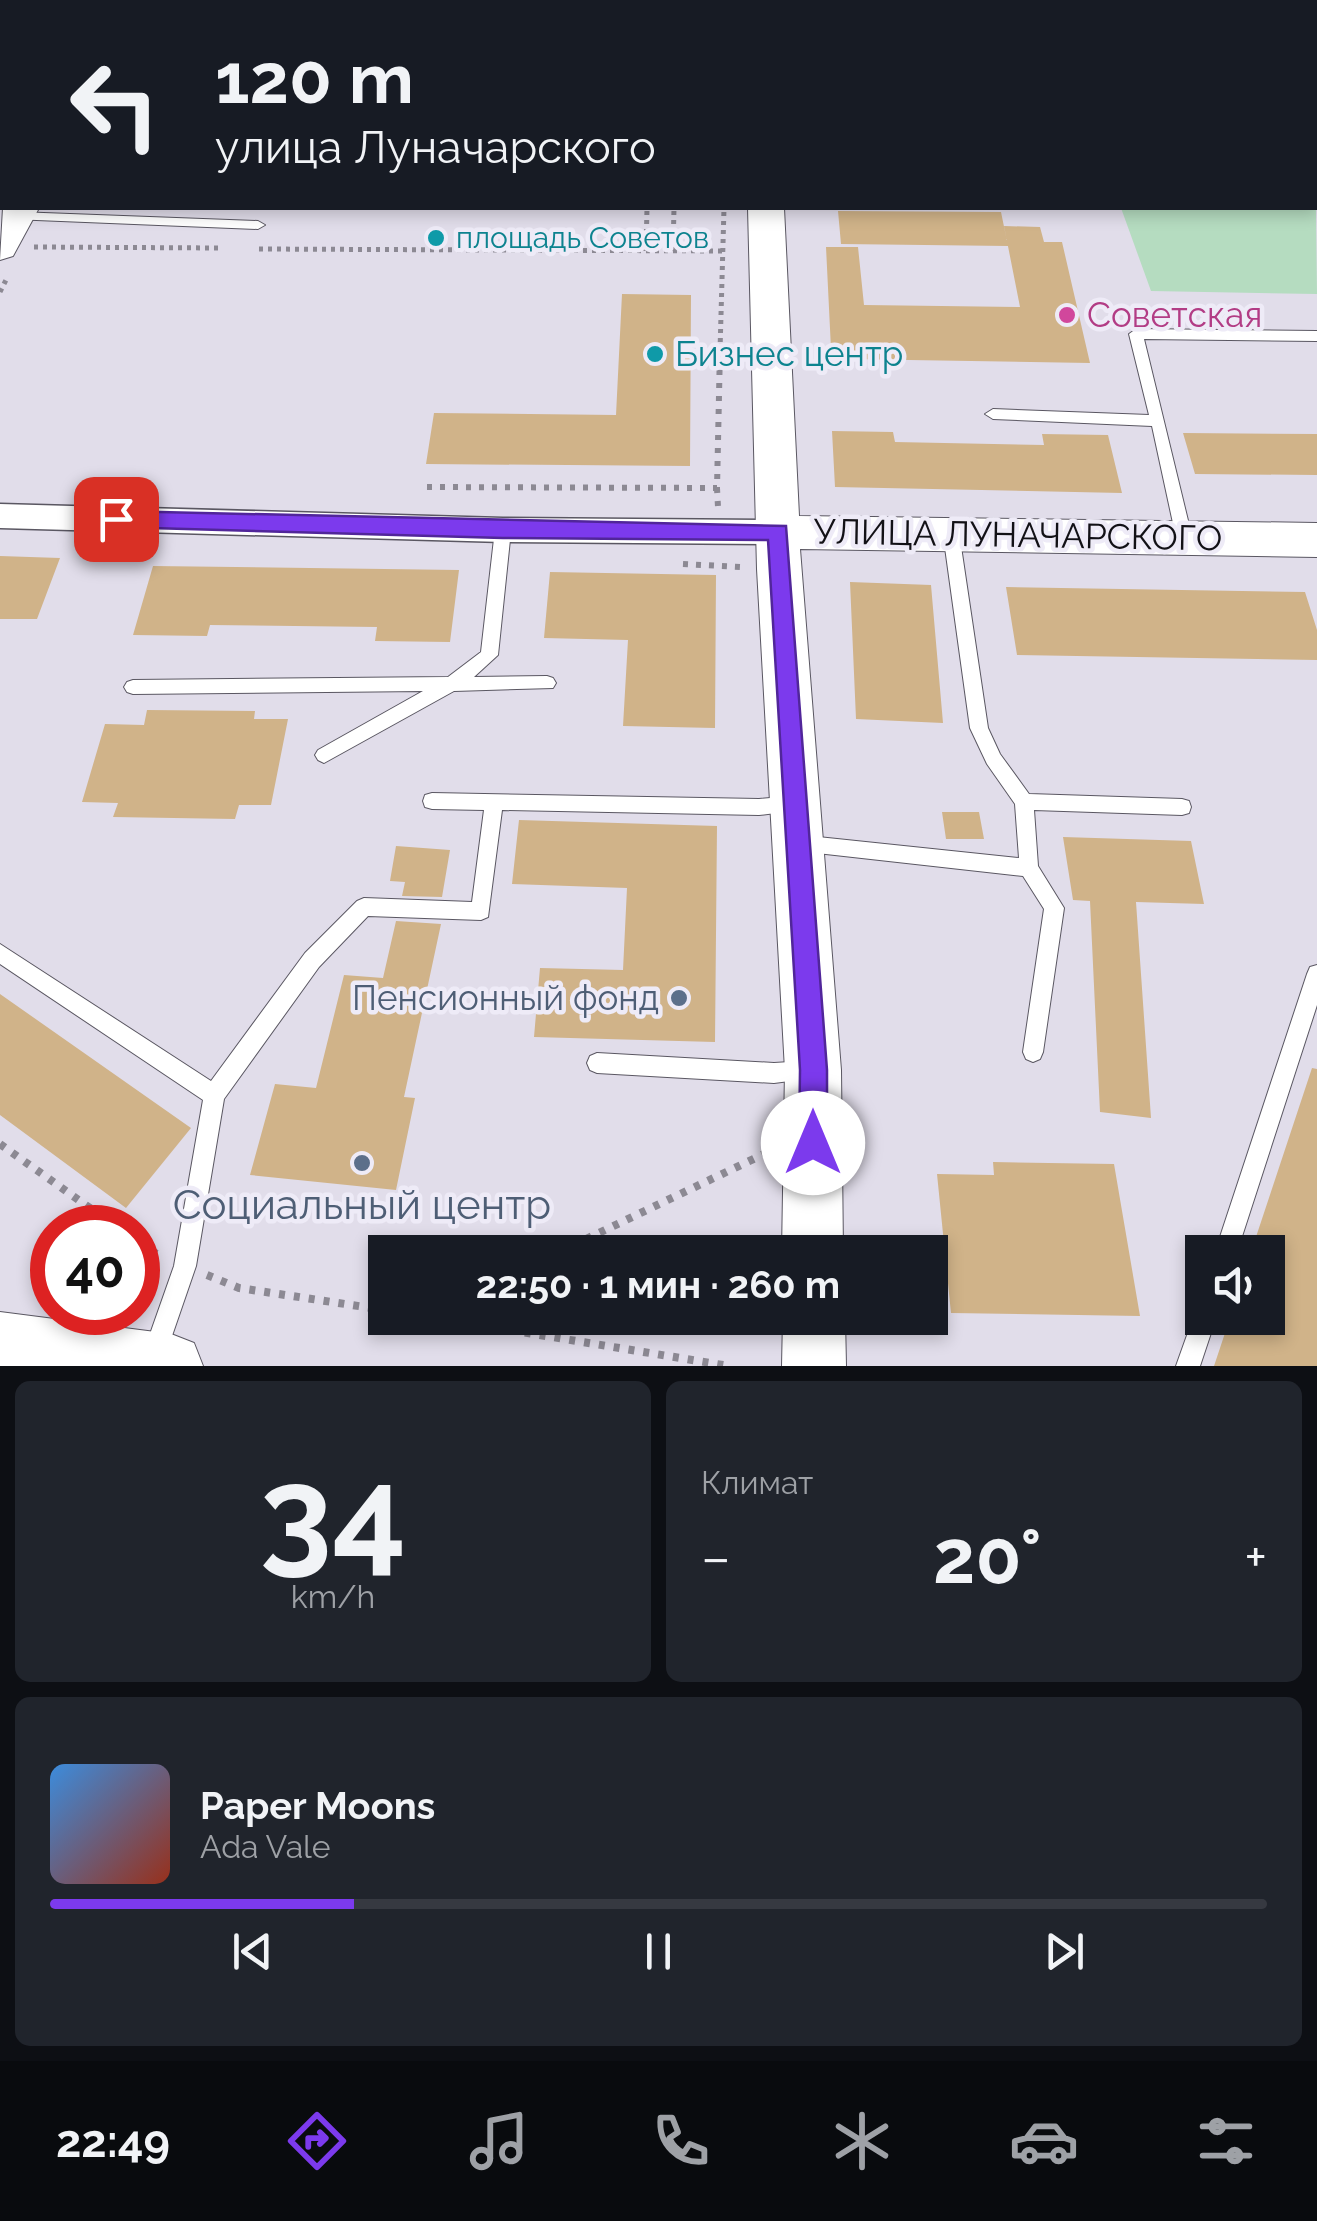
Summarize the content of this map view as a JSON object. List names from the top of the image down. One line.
{"streets":{"street":["УЛИЦА ЛУНАЧАРСКОГО"]},"places":["площадь Советов","Советская","Бизнес центр","Пенсионный фонд","Социальный центр"],"page":{"turn":["120 m","улица Луначарского"],"limit":"40","trip":"22:50 · 1 мин · 260 m","tile":[["34","km/h"],"Климат"],"heat":["−","20°","+"],"song":["Paper Moons","Ada Vale"],"tabs":"22:49"}}
